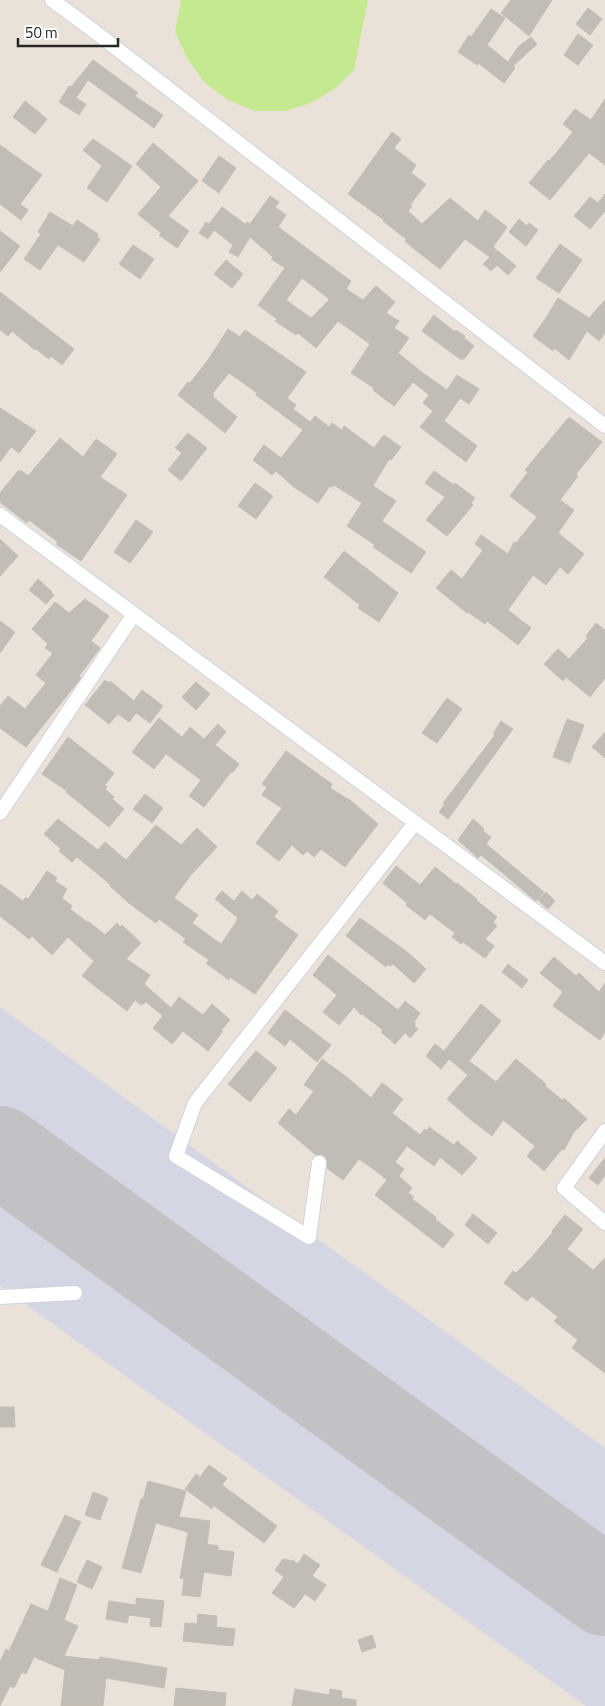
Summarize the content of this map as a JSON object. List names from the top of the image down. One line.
{"scale_bar":"50 m"}
